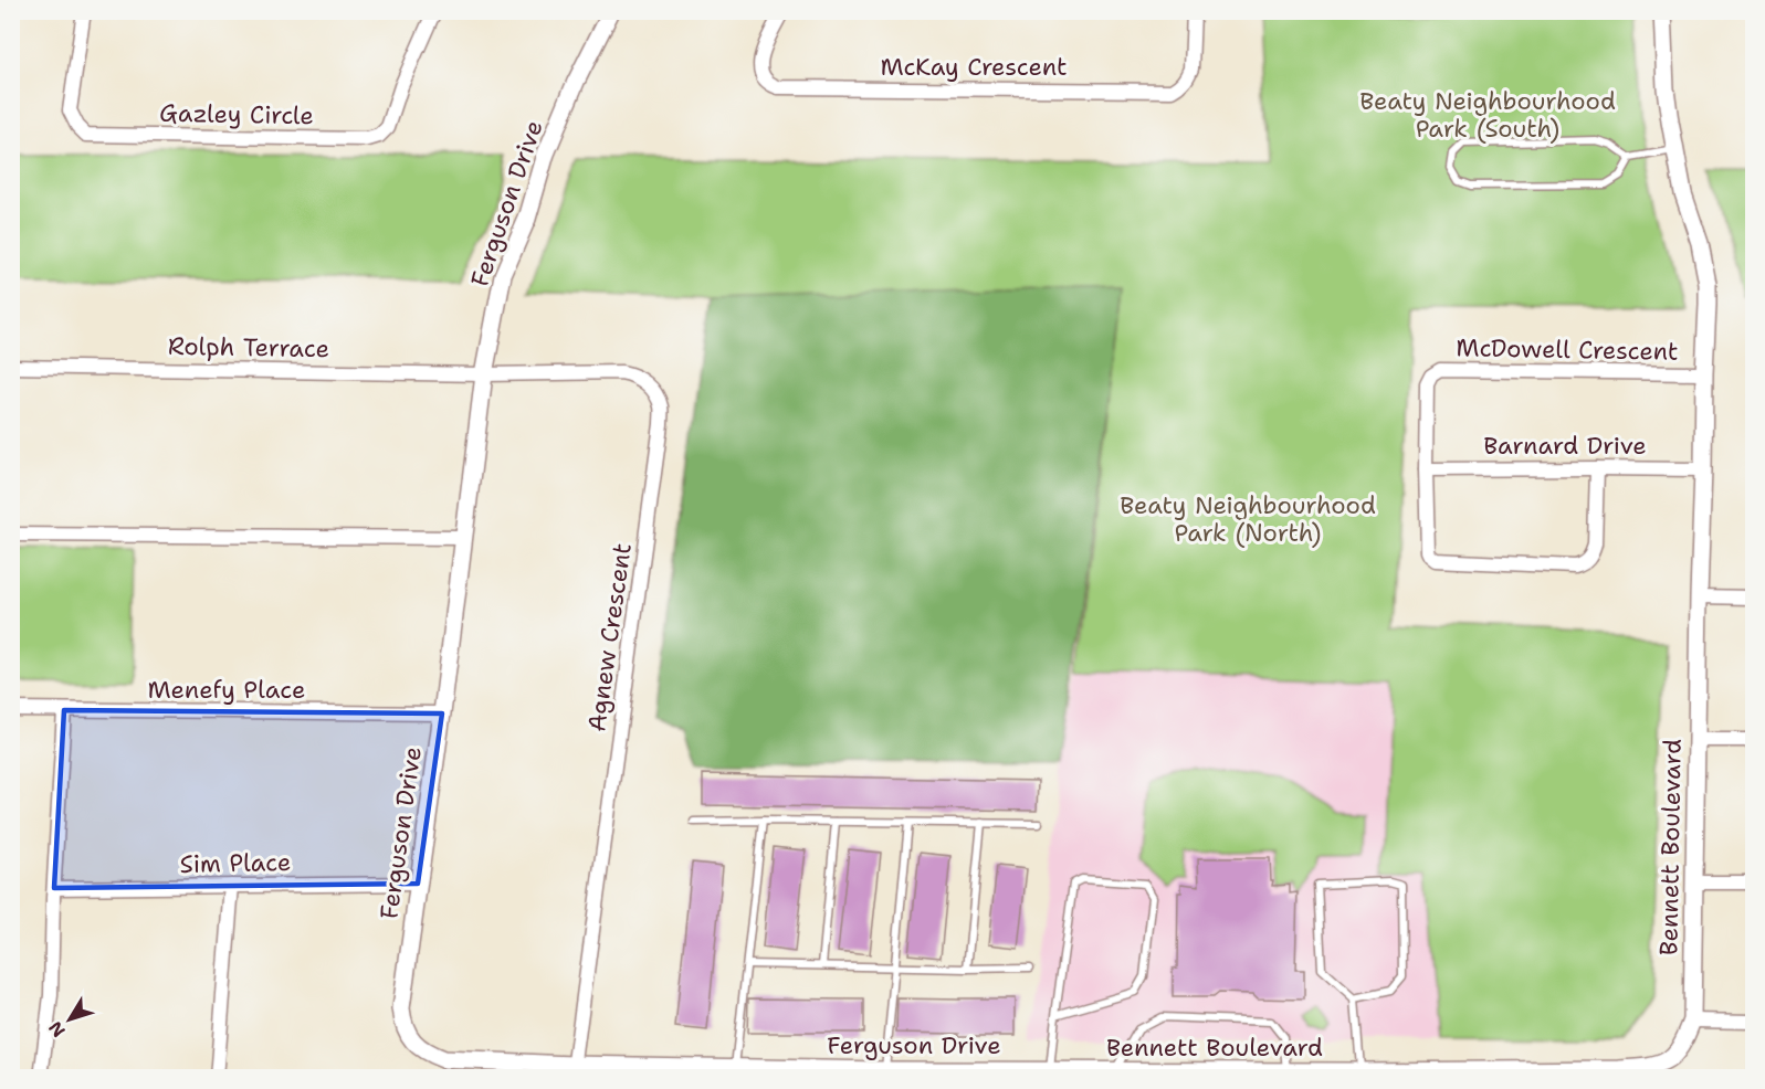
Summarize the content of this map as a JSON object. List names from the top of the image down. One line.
{"streets":{"street":["McKay Crescent","Gazley Circle","Ferguson Drive","Rolph Terrace","McDowell Crescent","Barnard Drive","Agnew Crescent","Menefy Place","Bennett Boulevard","Sim Place"]},"crossings":[["Ferguson Drive","Rolph Terrace"],["Ferguson Drive","Agnew Crescent"],["Ferguson Drive","Menefy Place"],["Ferguson Drive","Bennett Boulevard"],["Ferguson Drive","Sim Place"],["Rolph Terrace","Agnew Crescent"],["McDowell Crescent","Barnard Drive"],["McDowell Crescent","Bennett Boulevard"],["Barnard Drive","Bennett Boulevard"]],"parks":["Beaty Neighbourhood Park (South)","Beaty Neighbourhood Park (North)"],"north":"bottom left"}
